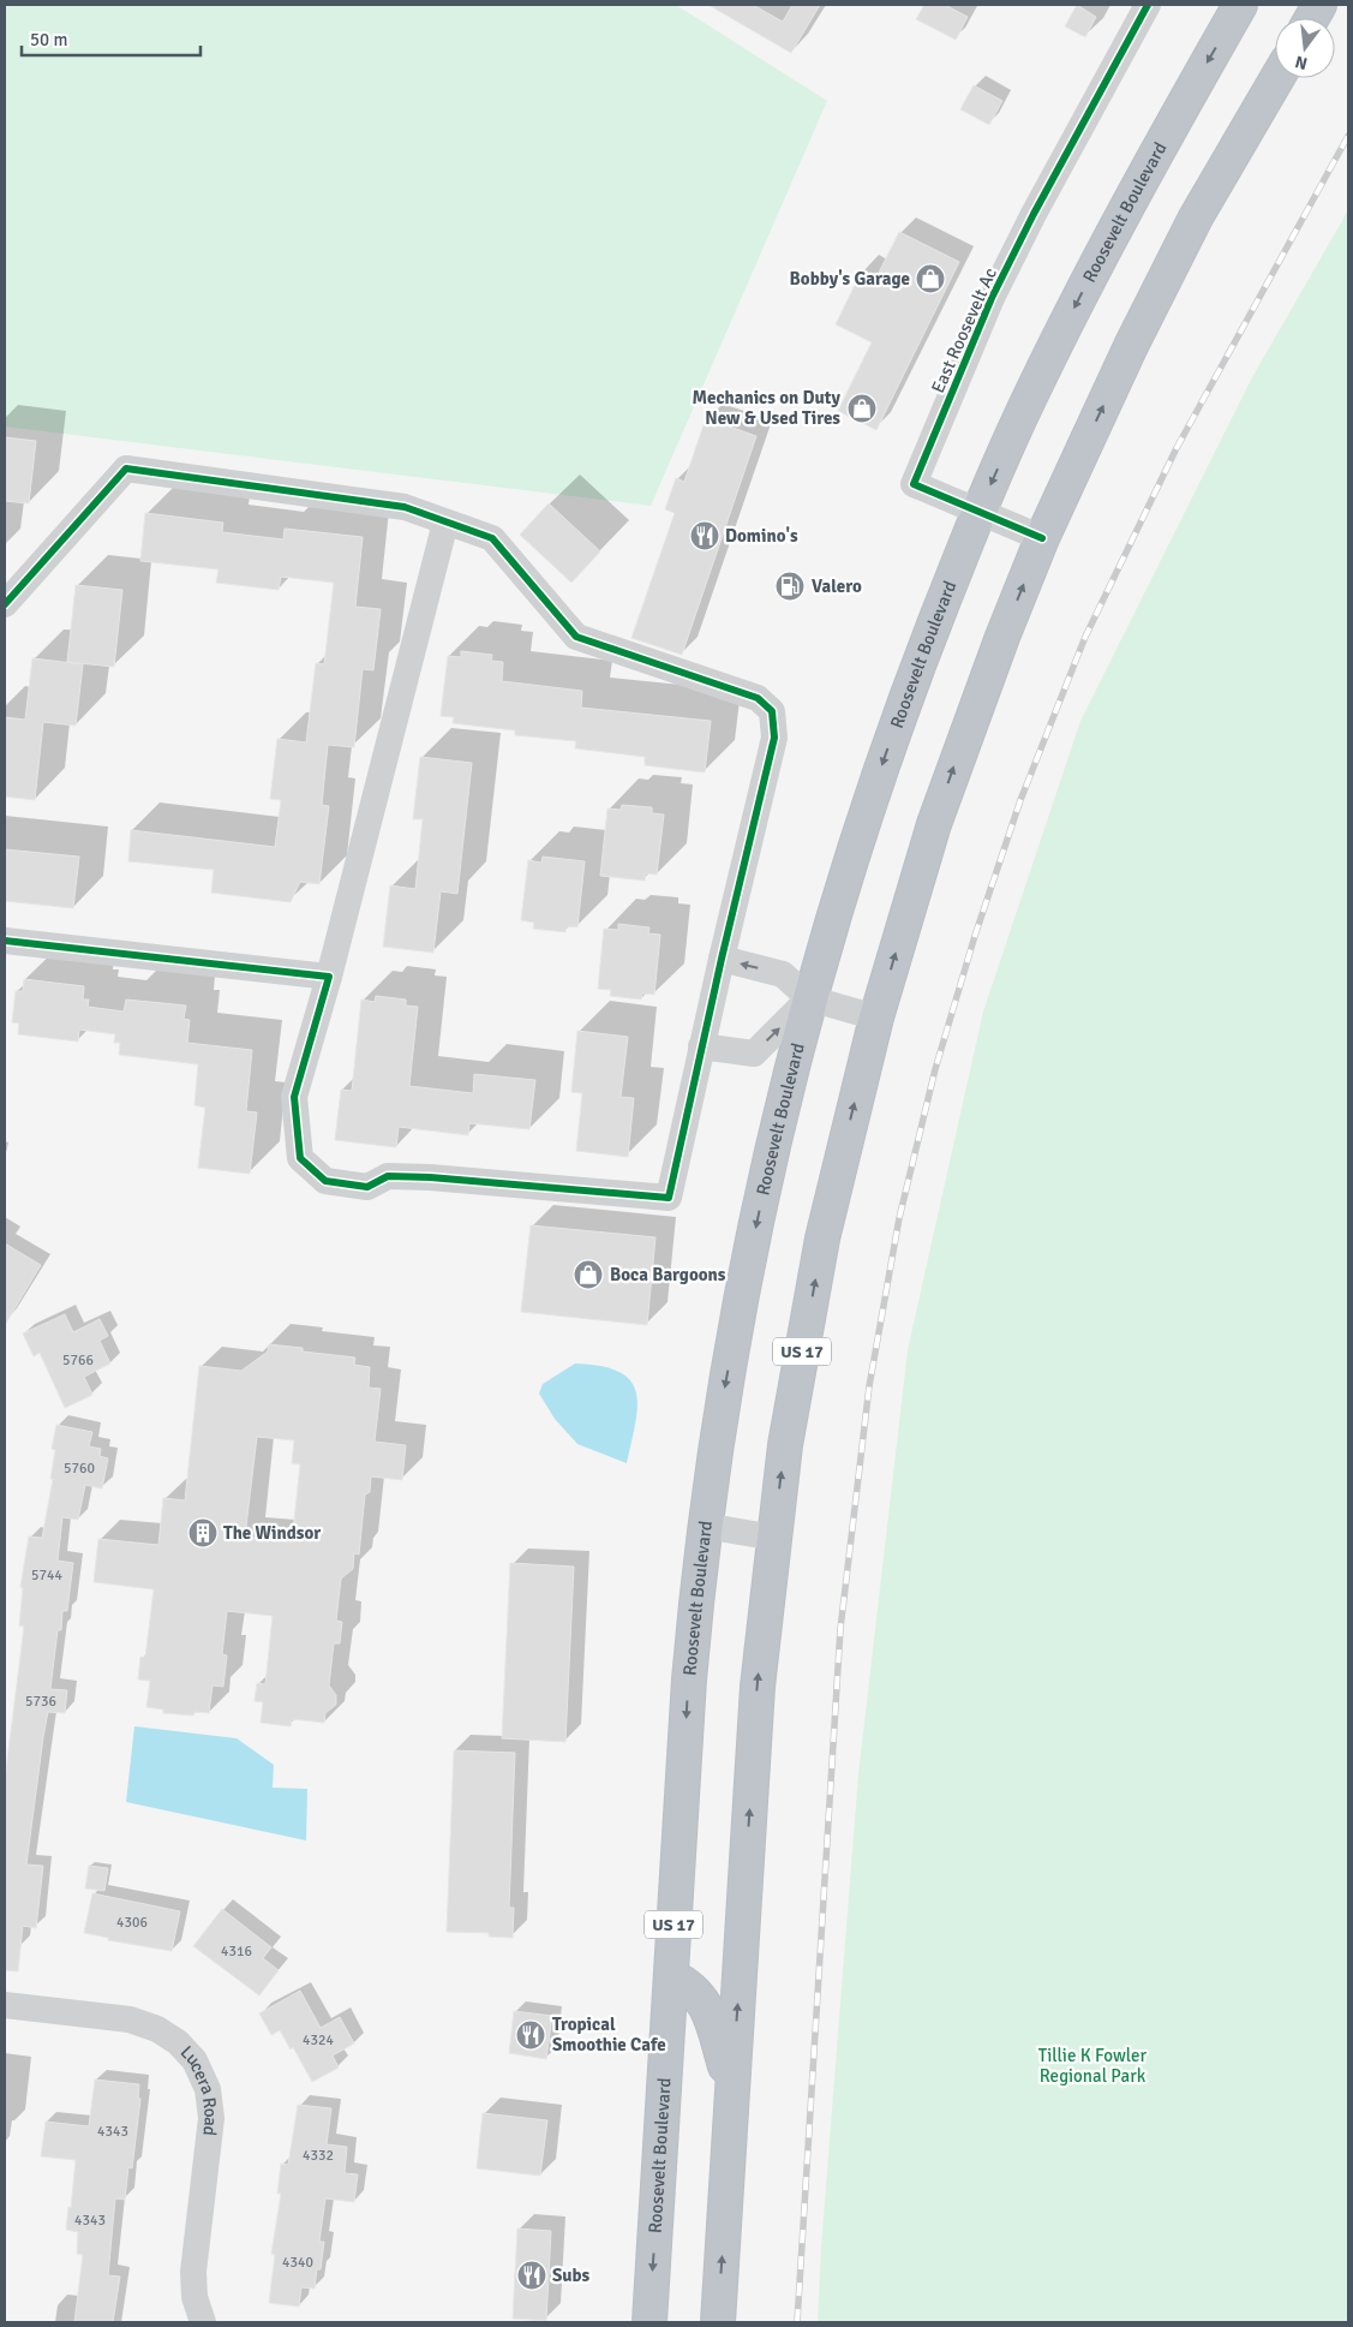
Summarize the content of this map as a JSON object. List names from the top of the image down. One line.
{"streets":{"highway":["Roosevelt Boulevard","US 17"],"street":["East Roosevelt Ac","Lucera Road"]},"crossings":[["Roosevelt Boulevard","East Roosevelt Ac"],["East Roosevelt Ac","US 17"]],"parks":["Tillie K Fowler Regional Park"],"places":{"shop":["Bobby's Garage","Mechanics on Duty New & Used Tires","Boca Bargoons"],"restaurant":["Domino's","Tropical Smoothie Cafe","Subs"],"fuel station":["Valero"],"building":["The Windsor"]},"house_numbers":["5766","5760","5744","5736","4306","4316","4324","4343","4332","4343","4340"],"scale_bar":"50 m","north":"bottom"}
